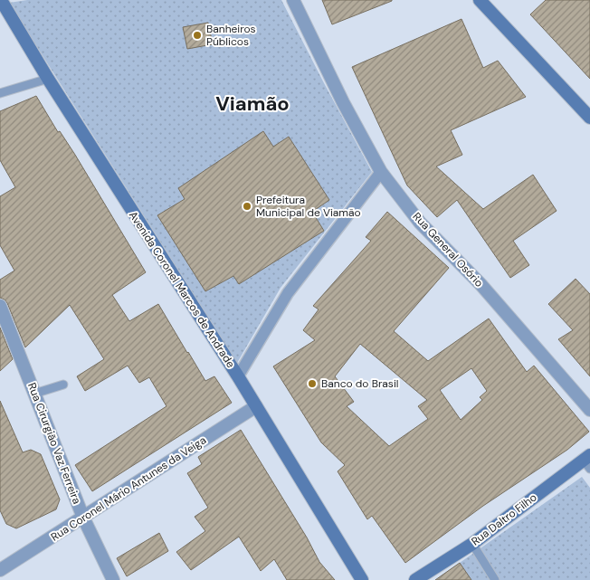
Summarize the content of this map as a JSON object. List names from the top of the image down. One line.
{"streets":{"main road":["Avenida Coronel Marcos de Andrade","Rua Daltro Filho"],"street":["Rua General Osório","Rua Cirurgião Vaz Ferreira","Rua Coronel Mário Antunes da Veiga"]},"crossings":[["Avenida Coronel Marcos de Andrade","Rua Coronel Mário Antunes da Veiga"],["Rua Cirurgião Vaz Ferreira","Rua Coronel Mário Antunes da Veiga"]],"districts":["Viamão"],"places":["Banheiros Públicos","Prefeitura Municipal de Viamão","Banco do Brasil"]}
